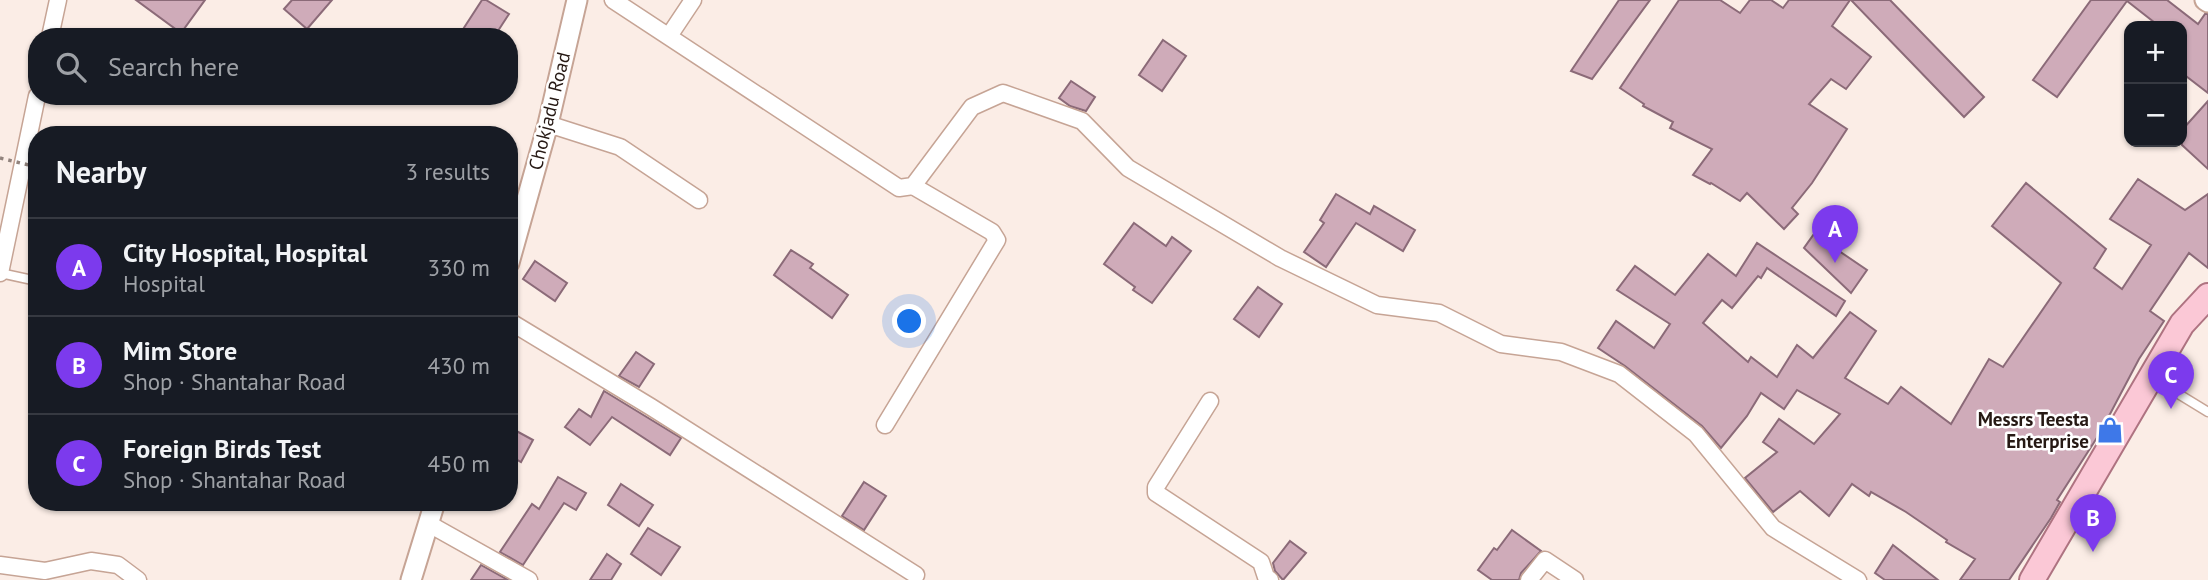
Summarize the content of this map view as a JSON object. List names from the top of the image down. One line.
{"streets":{"street":["Chokjadu Road"]},"places":{"shop":["Messrs Teesta Enterprise"]},"page":{"map_buttons":["+","−"],"search":"Search here","heading":["Nearby","3 results"],"pins":["A","C","B"],"list":[{"mark":"A","name":"City Hospital, Hospital","note":"Hospital","value":"330 m"},{"mark":"B","name":"Mim Store","note":"Shop · Shantahar Road","value":"430 m"},{"mark":"C","name":"Foreign Birds Test","note":"Shop · Shantahar Road","value":"450 m"}]}}
